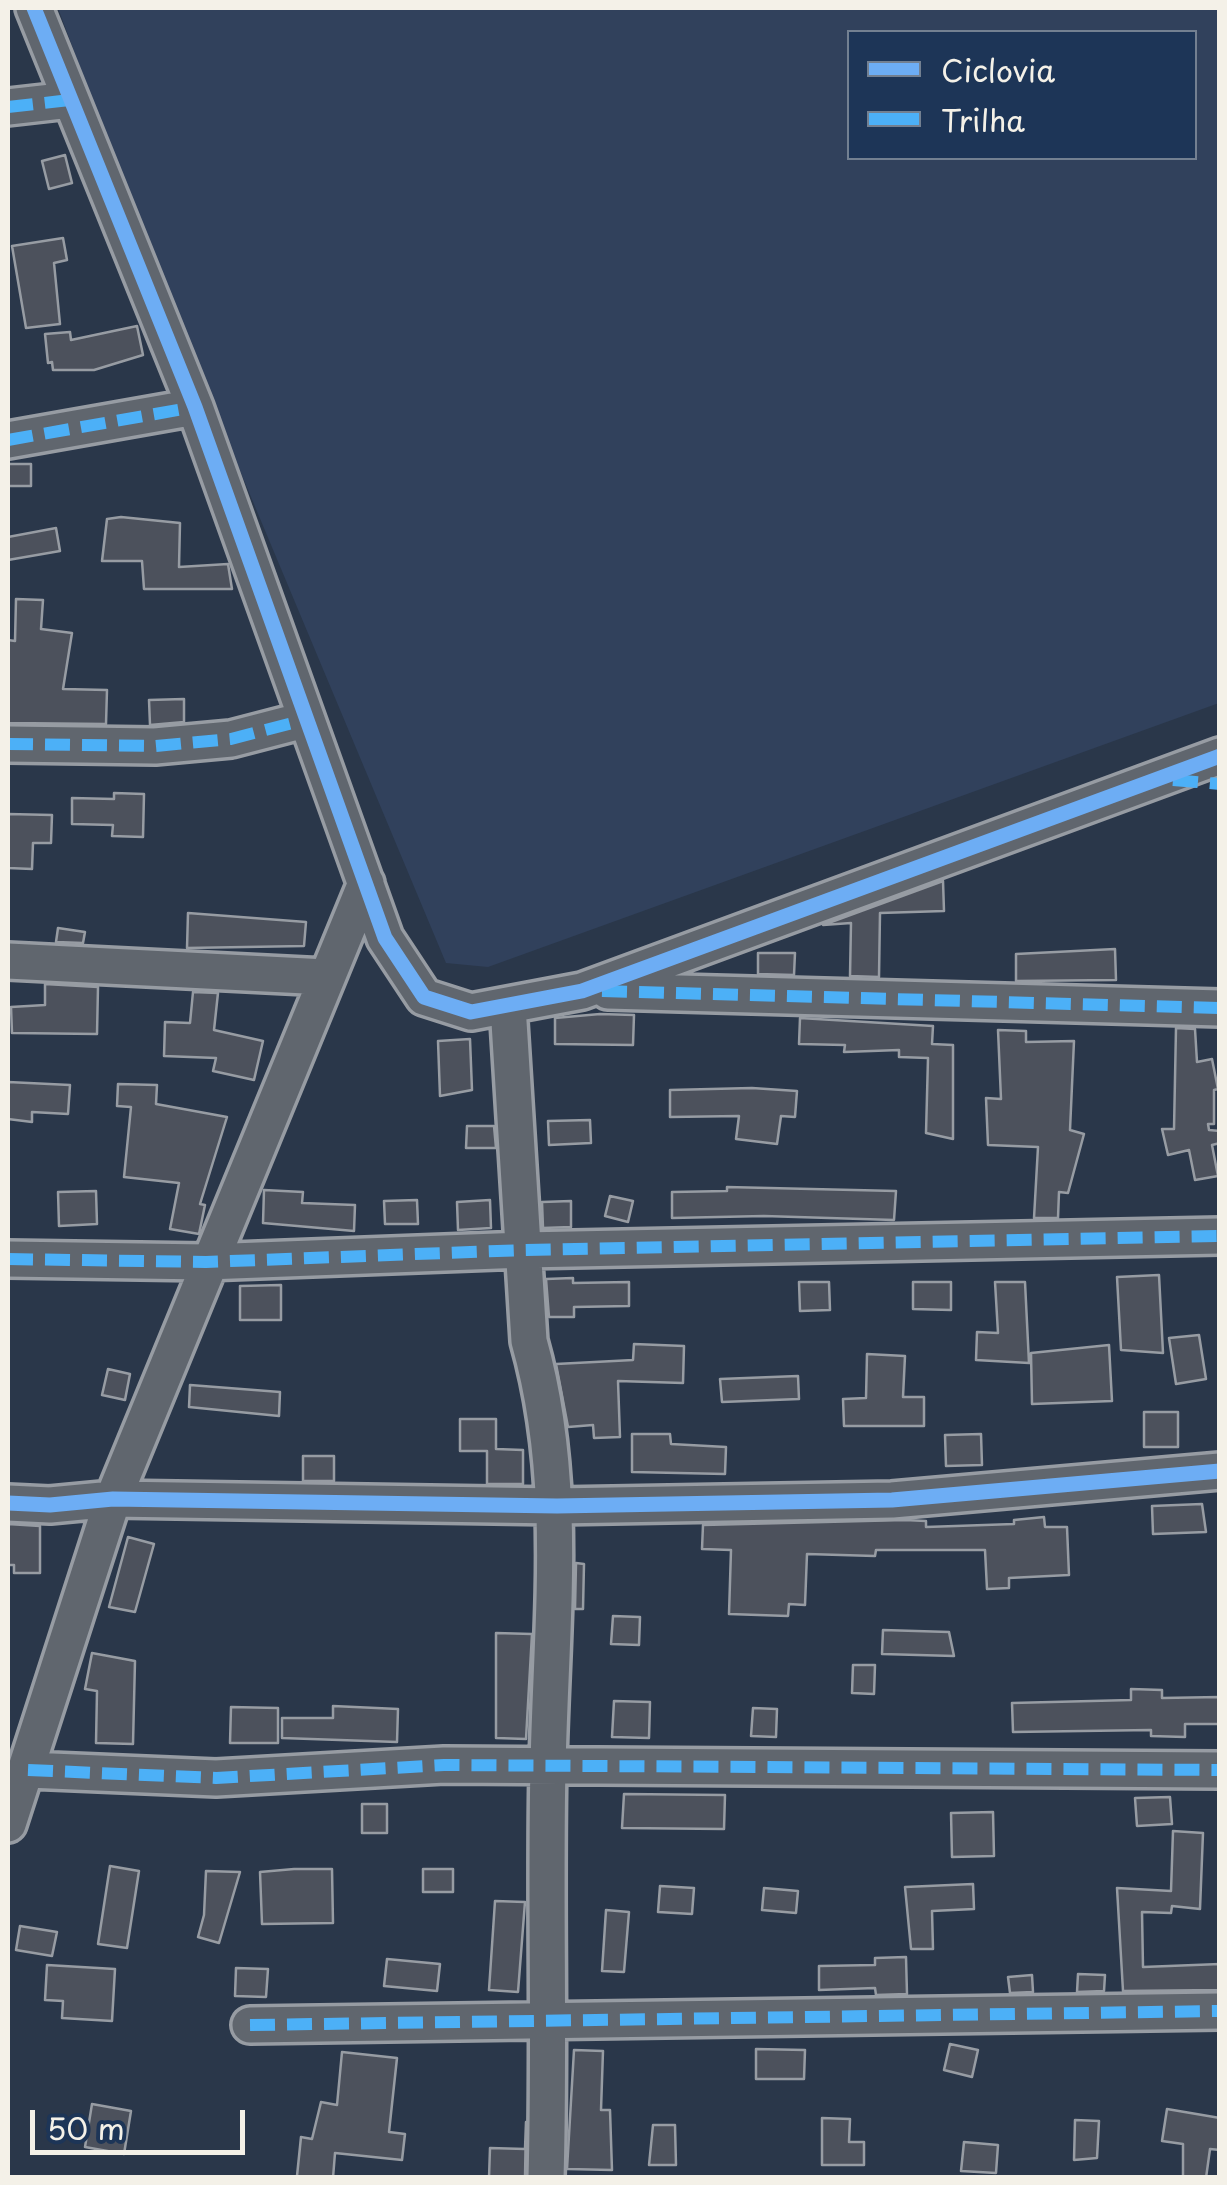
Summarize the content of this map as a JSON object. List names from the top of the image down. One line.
{"legend":["Ciclovia","Trilha"],"scale_bar":"50 m"}
